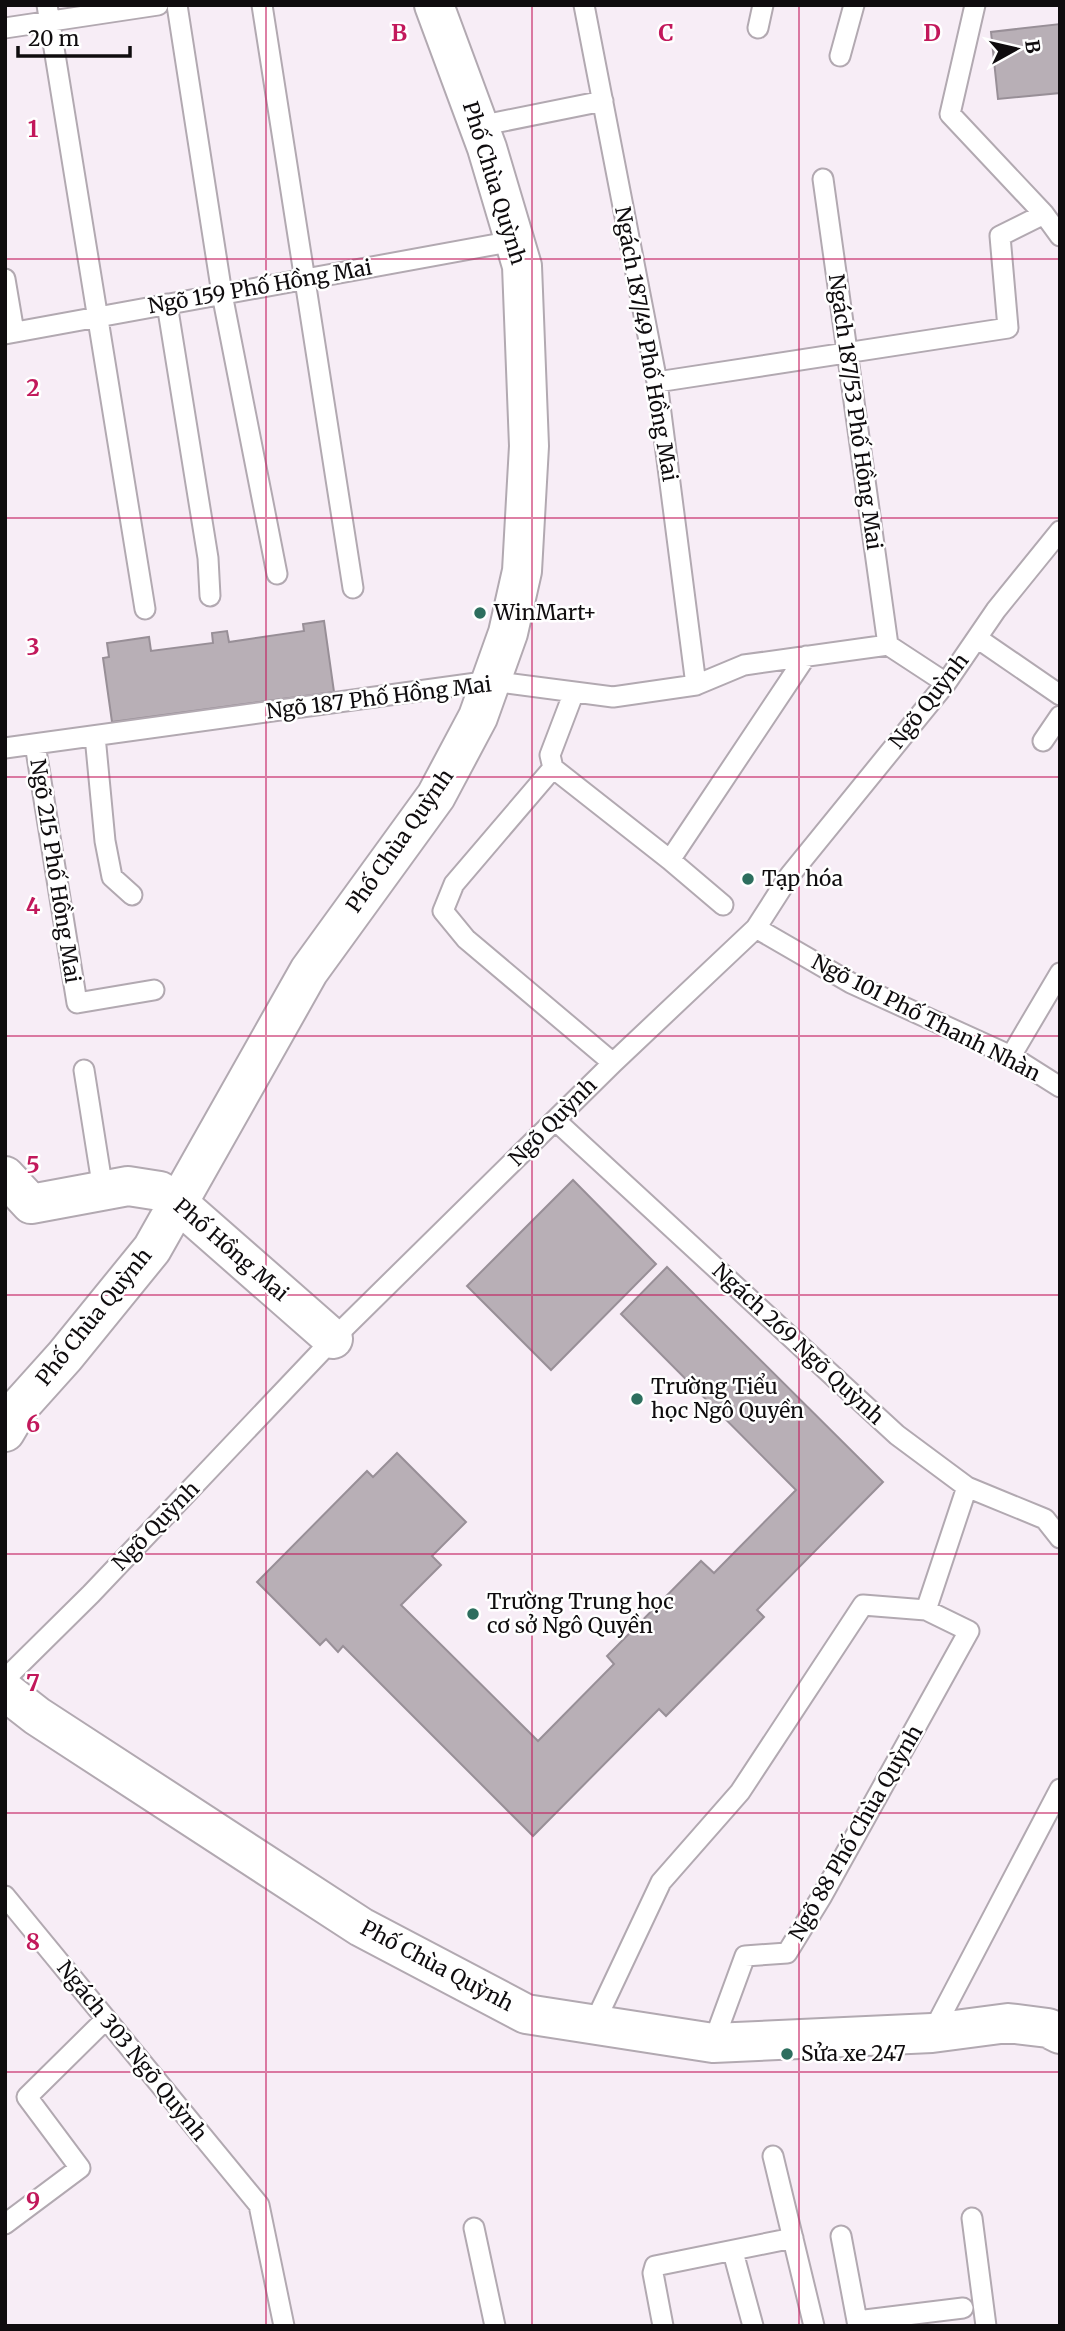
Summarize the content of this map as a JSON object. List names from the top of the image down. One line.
{"streets":{"street":["Phố Chùa Quỳnh","Phố Hồng Mai"],"lane":["Ngõ 159 Phố Hồng Mai","Ngách 187/49 Phố Hồng Mai","Ngách 187/53 Phố Hồng Mai","Ngõ 187 Phố Hồng Mai","Ngõ Quỳnh","Ngõ 215 Phố Hồng Mai","Ngõ 101 Phố Thanh Nhàn","Ngách 269 Ngõ Quỳnh","Ngõ 88 Phố Chùa Quỳnh","Ngách 303 Ngõ Quỳnh"]},"crossings":[["Phố Chùa Quỳnh","Ngõ 159 Phố Hồng Mai"],["Phố Chùa Quỳnh","Ngõ 187 Phố Hồng Mai"],["Phố Chùa Quỳnh","Phố Hồng Mai"],["Phố Chùa Quỳnh","Ngõ 88 Phố Chùa Quỳnh"],["Ngách 187/49 Phố Hồng Mai","Ngõ 187 Phố Hồng Mai"],["Ngách 187/53 Phố Hồng Mai","Ngõ 187 Phố Hồng Mai"],["Ngõ 187 Phố Hồng Mai","Ngõ 215 Phố Hồng Mai"],["Ngõ Quỳnh","Ngõ 101 Phố Thanh Nhàn"],["Ngõ Quỳnh","Phố Hồng Mai"],["Ngõ Quỳnh","Ngách 269 Ngõ Quỳnh"]],"places":["WinMart+","Tạp hóa","Trường Tiểu học Ngô Quyền","Trường Trung học cơ sở Ngô Quyền","Sửa xe 247"],"scale_bar":"20 m","north":"right","grid":{"columns":["B","C","D"],"rows":["1","2","3","4","5","6","7","8","9"]}}
